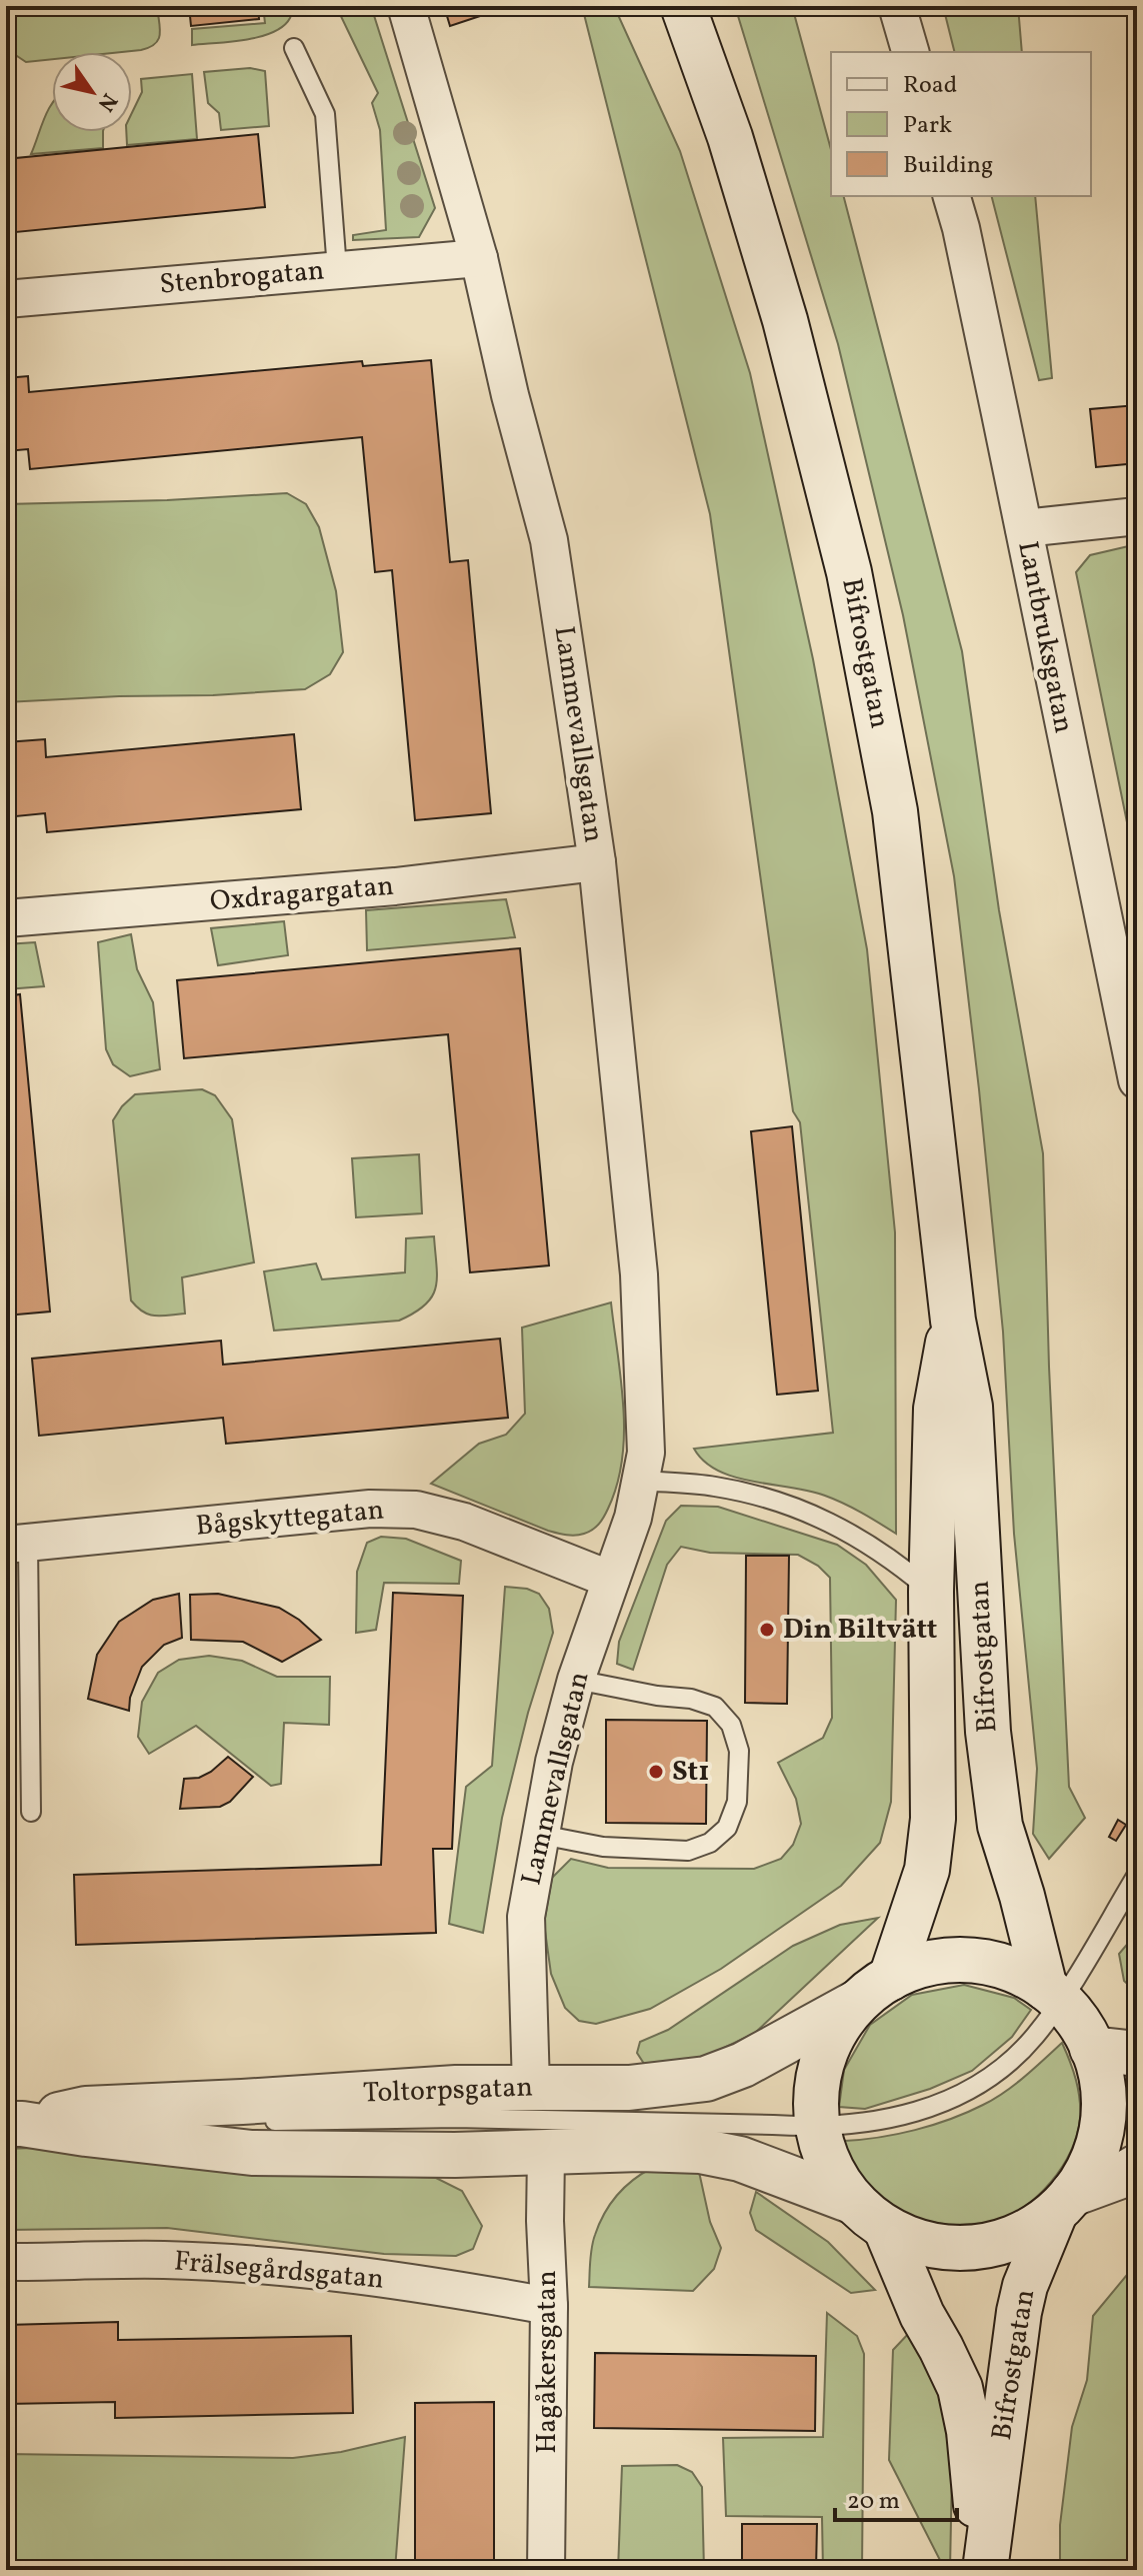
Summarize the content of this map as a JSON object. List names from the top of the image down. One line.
{"streets":{"main road":["Bifrostgatan","Toltorpsgatan"],"street":["Stenbrogatan","Lantbruksgatan","Lammevallsgatan","Oxdragargatan","Bågskyttegatan","Frälsegårdsgatan","Hagåkersgatan"]},"crossings":[["Stenbrogatan","Lammevallsgatan"],["Bifrostgatan","Toltorpsgatan"],["Lammevallsgatan","Oxdragargatan"],["Lammevallsgatan","Bågskyttegatan"],["Lammevallsgatan","Toltorpsgatan"],["Frälsegårdsgatan","Hagåkersgatan"]],"places":["Din Biltvätt","St1"],"legend":["Road","Park","Building"],"scale_bar":"20 m","north":"bottom right"}
